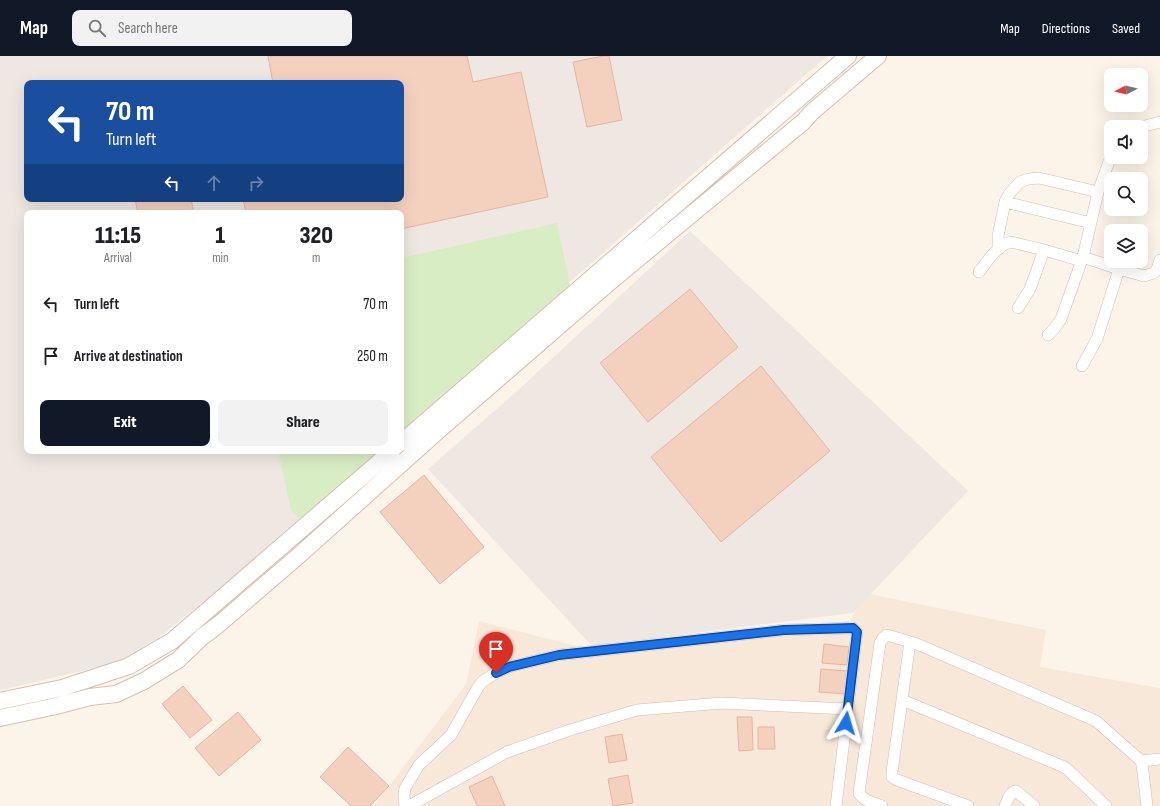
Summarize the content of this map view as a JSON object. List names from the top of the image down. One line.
{"north":"left","page":{"header":"Map","search":"Search here","nav":["Map","Directions","Saved"],"turn":["70 m","Turn left"],"eta":["11:15","Arrival","1","min","320","m"],"list":[{"name":"Turn left","value":"70 m"},{"name":"Arrive at destination","value":"250 m"}],"buttons":["Exit","Share"]}}
